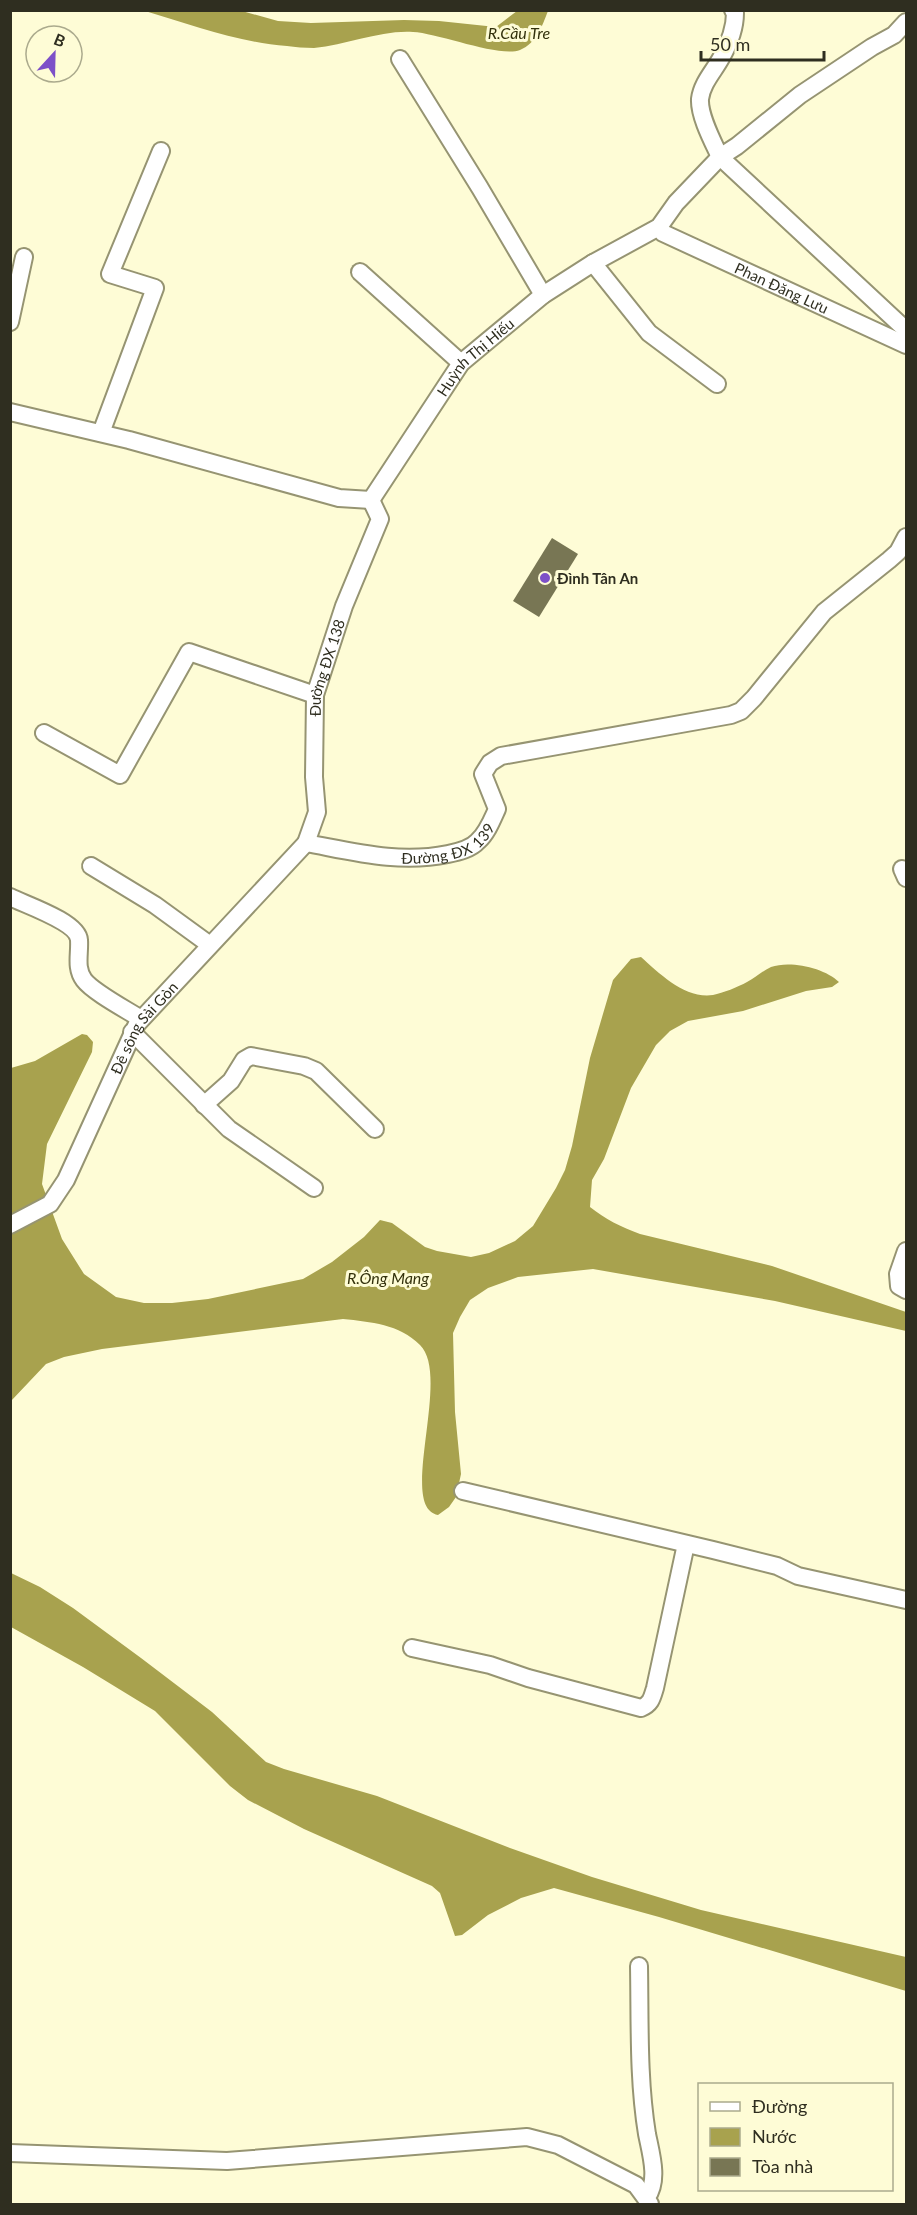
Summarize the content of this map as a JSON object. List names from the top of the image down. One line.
{"streets":{"street":["Phan Đăng Lưu","Huỳnh Thị Hiếu","Đường ĐX 138","Đường ĐX 139","Đê sông Sài Gòn"]},"crossings":[["Phan Đăng Lưu","Huỳnh Thị Hiếu"],["Huỳnh Thị Hiếu","Đường ĐX 138"],["Đường ĐX 138","Đường ĐX 139"],["Đường ĐX 138","Đê sông Sài Gòn"],["Đường ĐX 139","Đê sông Sài Gòn"]],"water":["R.Cầu Tre","R.Ông Mạng"],"places":["Đình Tân An"],"legend":["Đường","Nước","Tòa nhà"],"scale_bar":"50 m","north":"top"}
